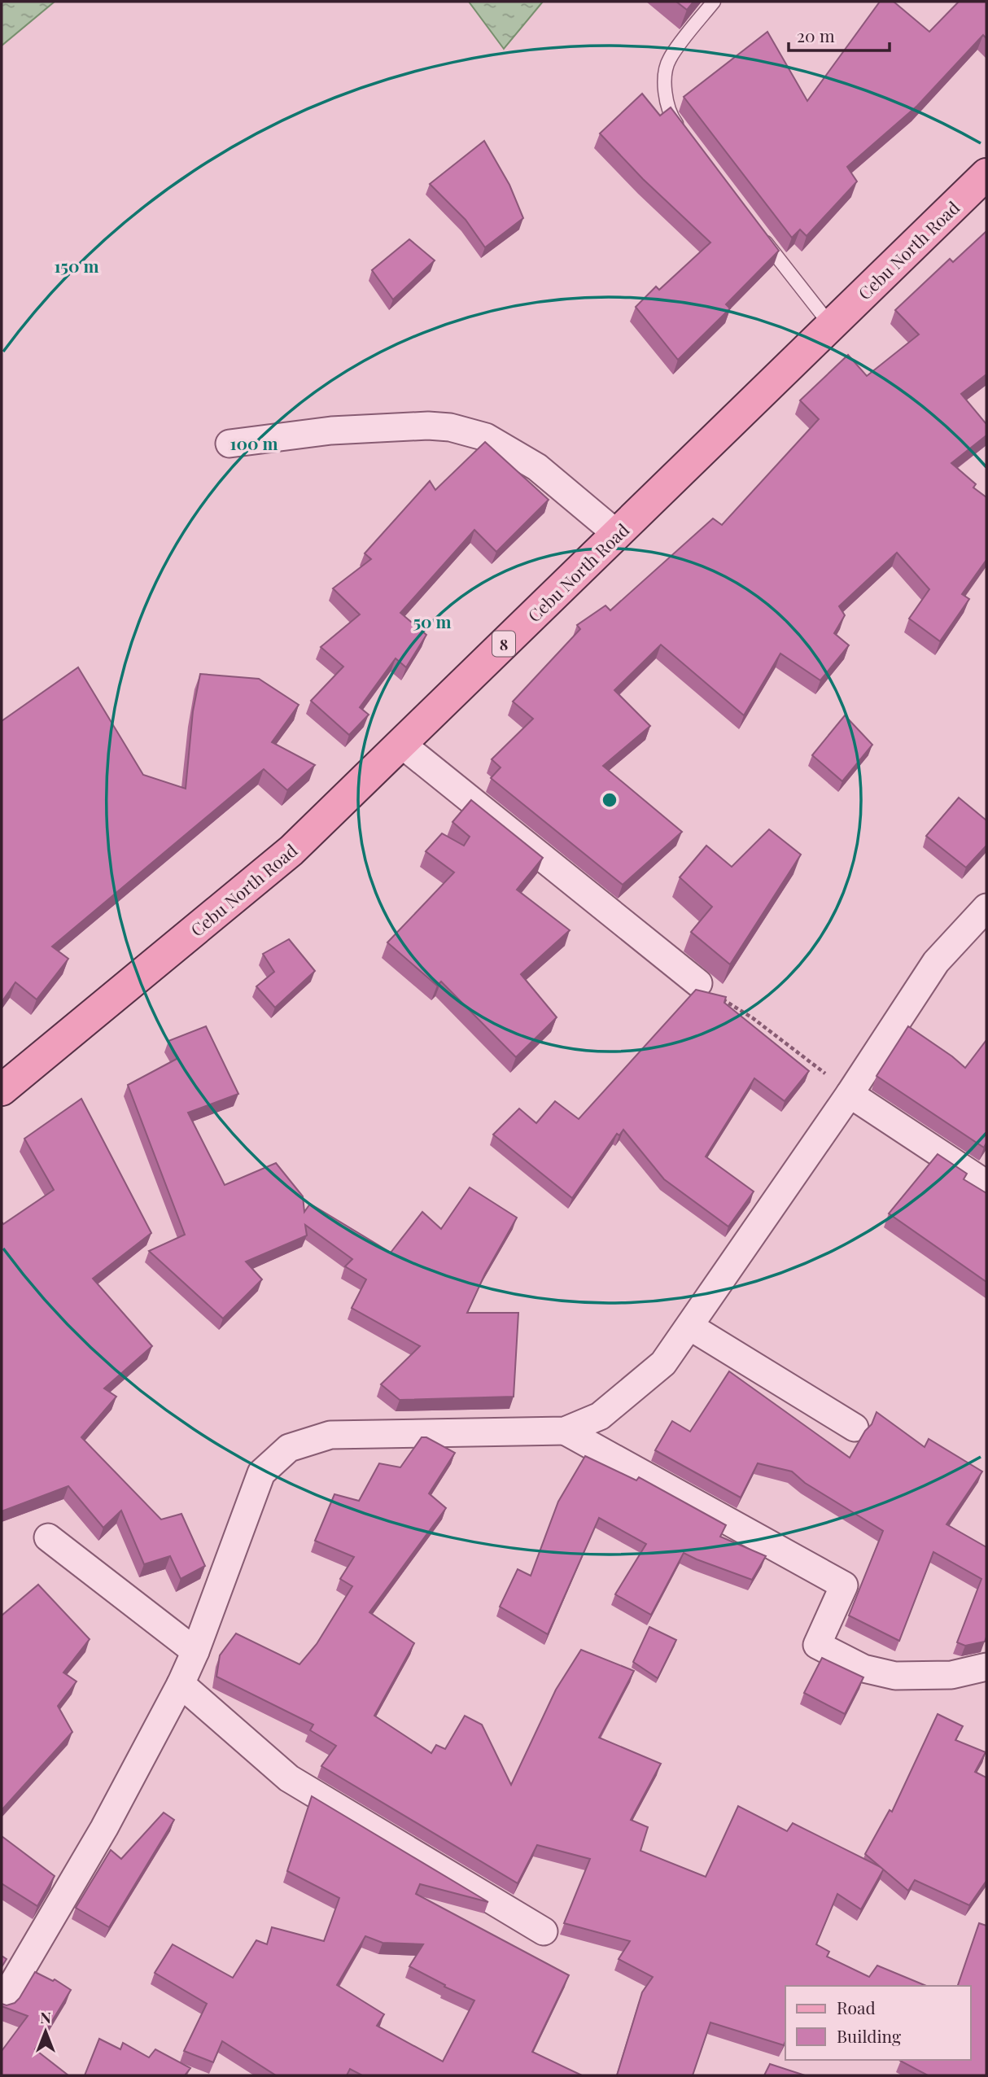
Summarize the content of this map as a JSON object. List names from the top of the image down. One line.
{"streets":{"main road":["Cebu North Road","8"]},"legend":["Road","Building"],"scale_bar":"20 m","north":"top","rings":["150 m","100 m","50 m"]}
